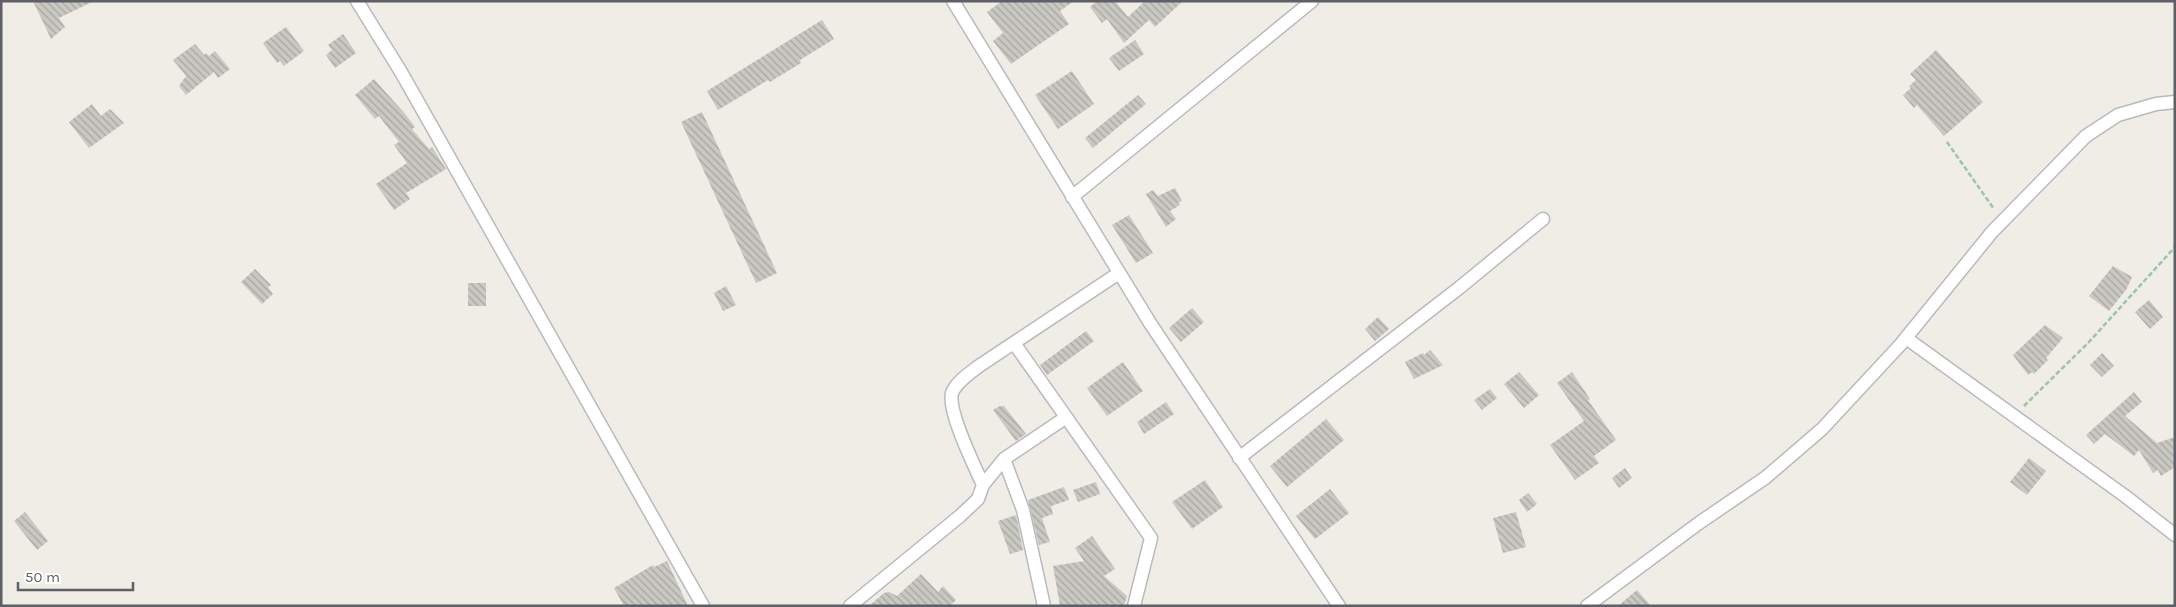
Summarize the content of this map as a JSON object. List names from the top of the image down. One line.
{"scale_bar":"50 m"}
